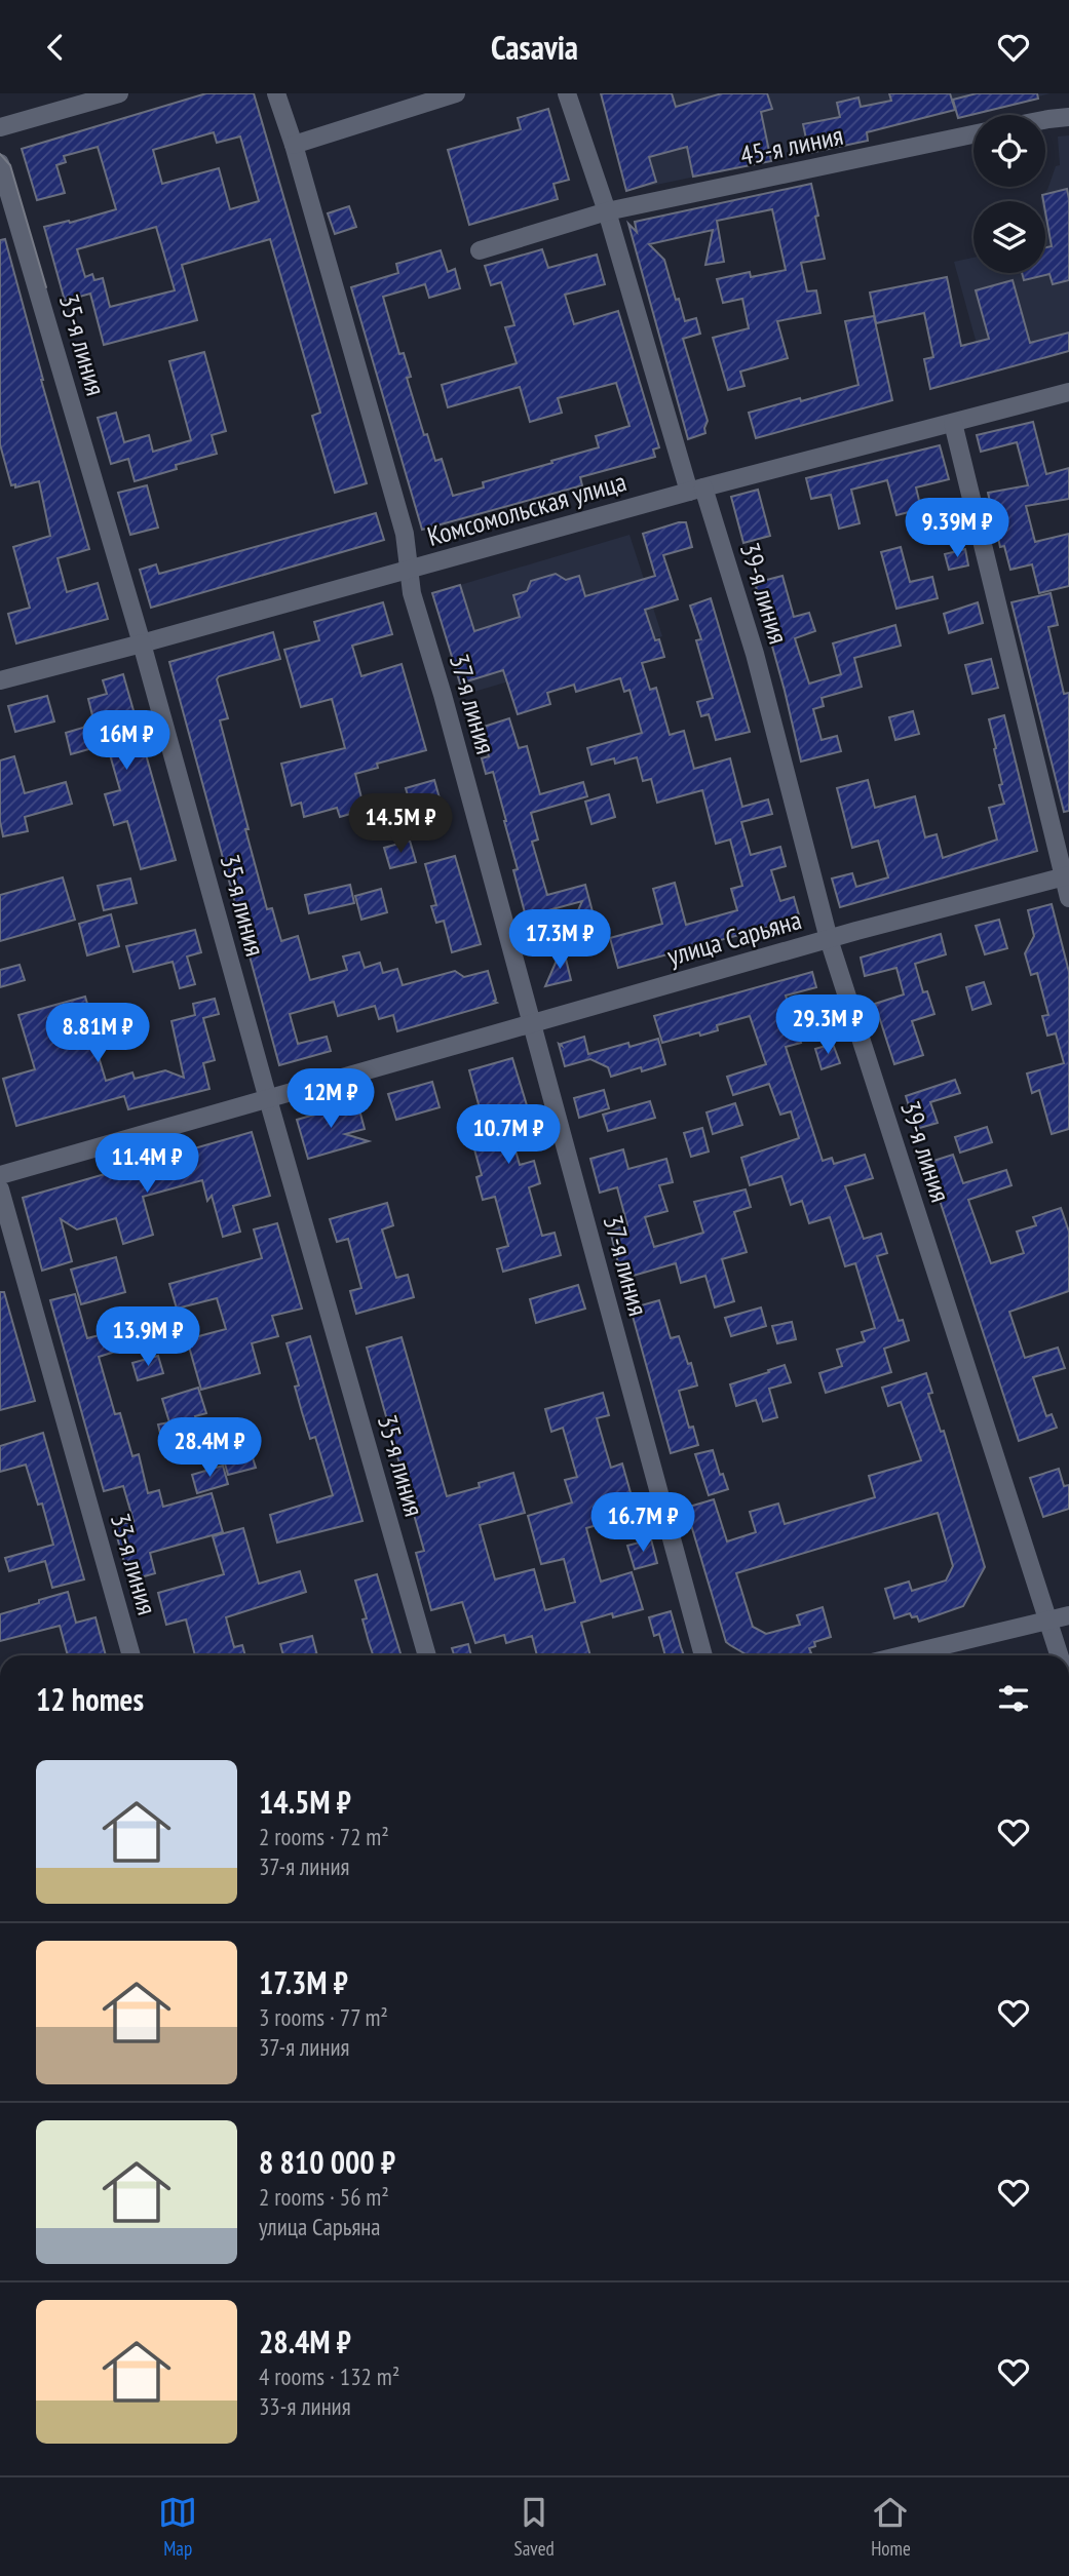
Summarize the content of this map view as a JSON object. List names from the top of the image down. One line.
{"streets":{"street":["45-я линия","35-я линия","Комсомольская улица","39-я линия","37-я линия","улица Сарьяна","33-я линия"]},"crossings":[["45-я линия","39-я линия"],["35-я линия","Комсомольская улица"],["35-я линия","улица Сарьяна"],["Комсомольская улица","39-я линия"],["Комсомольская улица","37-я линия"],["39-я линия","улица Сарьяна"],["37-я линия","улица Сарьяна"]],"page":{"header":"Casavia","price":["9.39M ₽","16M ₽","14.5M ₽","17.3M ₽","29.3M ₽","8.81M ₽","12M ₽","10.7M ₽","11.4M ₽","13.9M ₽","28.4M ₽","16.7M ₽"],"heading":"12 homes","list":[{"name":"14.5M ₽","note":"2 rooms · 72 m² · 37-я линия"},{"name":"17.3M ₽","note":"3 rooms · 77 m² · 37-я линия"},{"name":"8 810 000 ₽","note":"2 rooms · 56 m² · улица Сарьяна"},{"name":"28.4M ₽","note":"4 rooms · 132 m² · 33-я линия"}],"tabs":["Map","Saved","Home"]}}
